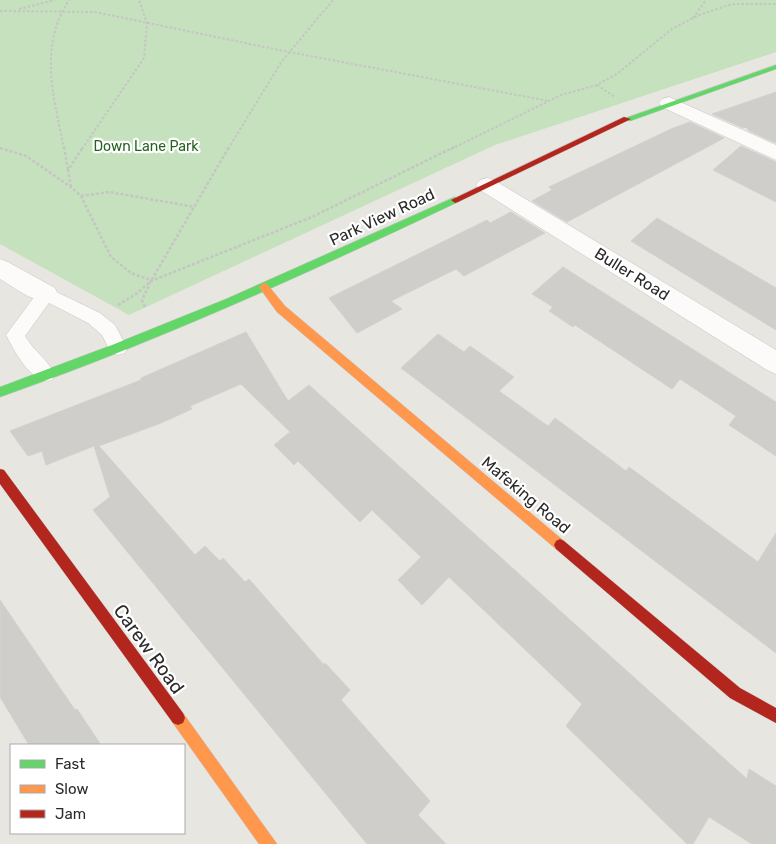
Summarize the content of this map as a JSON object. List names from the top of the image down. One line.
{"streets":{"street":["Park View Road","Buller Road","Mafeking Road","Carew Road"]},"crossings":[["Park View Road","Buller Road"],["Park View Road","Mafeking Road"]],"parks":["Down Lane Park"],"legend":["Fast","Slow","Jam"]}
